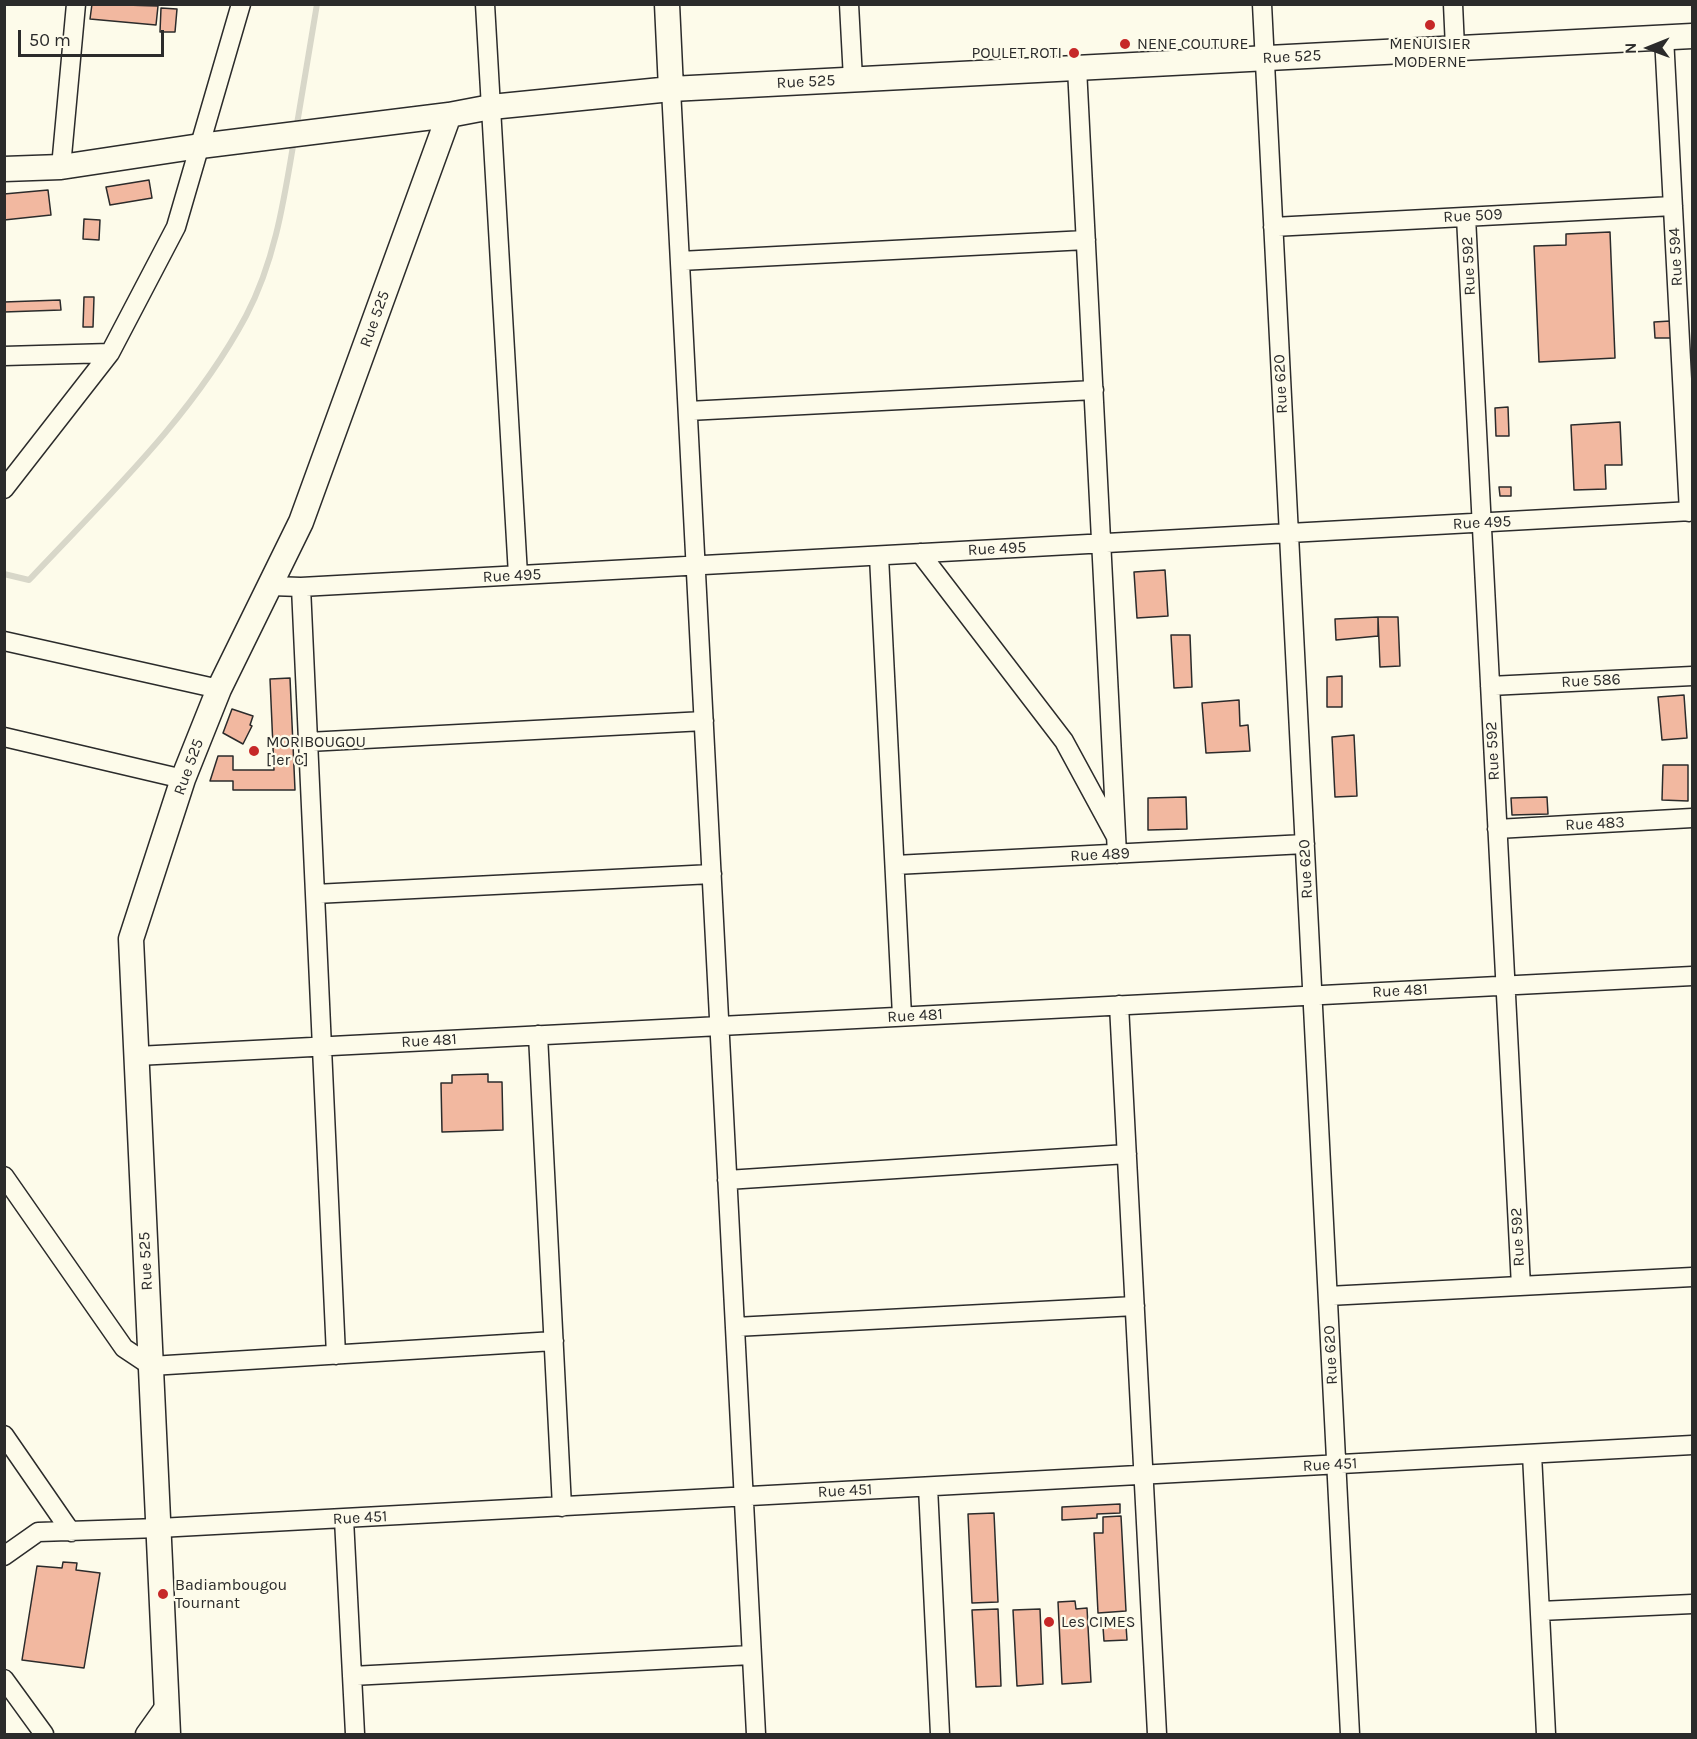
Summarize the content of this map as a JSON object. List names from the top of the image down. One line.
{"streets":{"main road":["Rue 525"],"street":["Rue 509","Rue 594","Rue 592","Rue 620","Rue 495","Rue 586","Rue 483","Rue 489","Rue 481","Rue 451"]},"crossings":[["Rue 525","Rue 594"],["Rue 525","Rue 620"],["Rue 525","Rue 495"],["Rue 525","Rue 481"],["Rue 525","Rue 451"],["Rue 509","Rue 594"],["Rue 509","Rue 592"],["Rue 509","Rue 620"],["Rue 594","Rue 495"],["Rue 592","Rue 495"],["Rue 592","Rue 586"],["Rue 592","Rue 483"],["Rue 592","Rue 481"],["Rue 620","Rue 495"],["Rue 620","Rue 489"],["Rue 620","Rue 481"],["Rue 620","Rue 451"]],"places":["MENUISIER MODERNE","NENE COUTURE","POULET ROTI","MORIBOUGOU [1er C]","Badiambougou Tournant","Les CIMES"],"scale_bar":"50 m","north":"left"}
